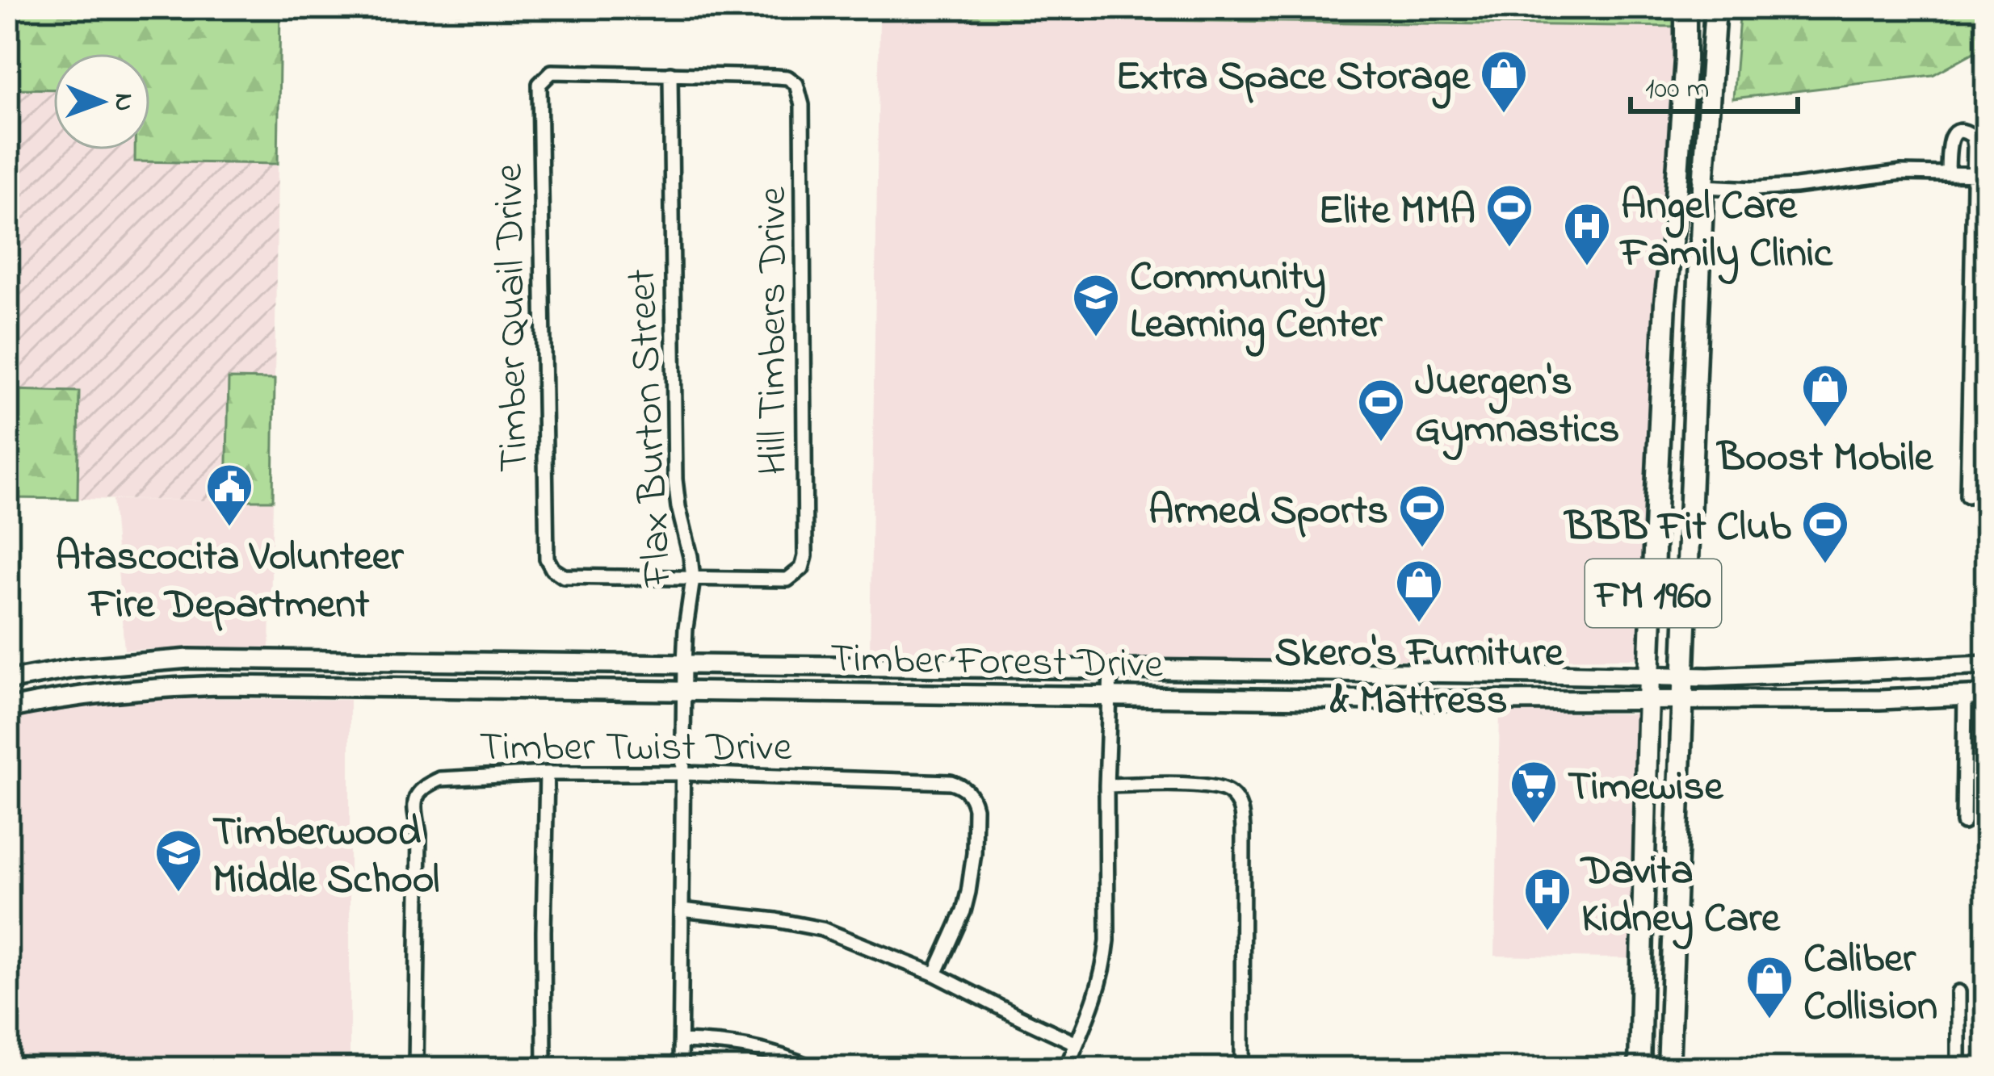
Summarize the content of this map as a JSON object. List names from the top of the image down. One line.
{"streets":{"main road":["FM 1960","Timber Forest Drive"],"street":["Timber Quail Drive","Hill Timbers Drive","Flax Burton Street","Timber Twist Drive"]},"crossings":[["Timber Quail Drive","Hill Timbers Drive"],["Timber Quail Drive","Flax Burton Street"],["Hill Timbers Drive","Flax Burton Street"],["Flax Burton Street","Timber Forest Drive"],["Flax Burton Street","Timber Twist Drive"],["FM 1960","Timber Forest Drive"]],"places":{"shop":["Extra Space Storage","Boost Mobile","Skero's Furniture & Mattress","Caliber Collision"],"sports":["Elite MMA","Juergen's Gymnastics","Armed Sports","BBB Fit Club"],"hospital":["Angel Care Family Clinic","Davita Kidney Care"],"school or university":["Community Learning Center","Timberwood Middle School"],"public building":["Atascocita Volunteer Fire Department"],"supermarket":["Timewise"]},"scale_bar":"100 m","north":"right"}
